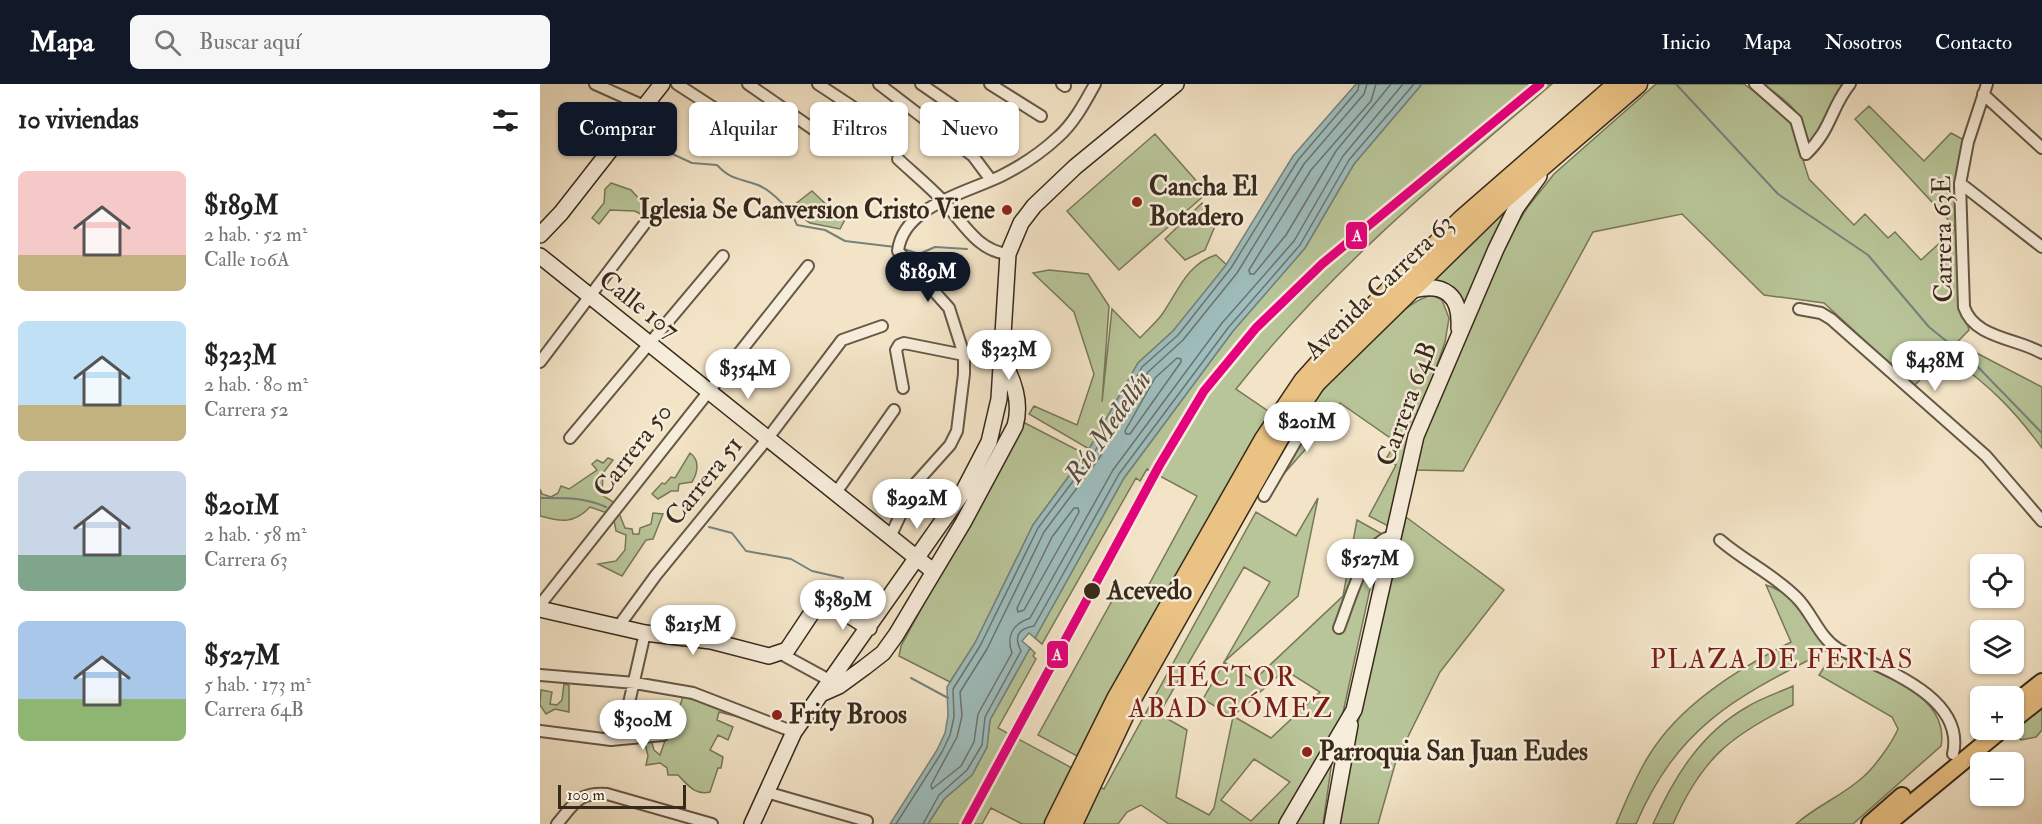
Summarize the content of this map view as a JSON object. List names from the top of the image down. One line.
{"streets":{"highway":["Avenida Carrera 63"],"main road":["Calle 107","Carrera 64B"],"street":["Carrera 63E","Carrera 50","Carrera 51"]},"crossings":[["Avenida Carrera 63","Carrera 64B"],["Calle 107","Carrera 50"],["Calle 107","Carrera 51"]],"districts":["PLAZA DE FERIAS","HÉCTOR ABAD GÓMEZ"],"water":["Río Medellín"],"places":["Cancha El Botadero","Iglesia Se Canversion Cristo Viene","Acevedo","Frity Broos","Parroquia San Juan Eudes"],"lines":["transit line A"],"scale_bar":"100 m","page":{"header":"Mapa","search":"Buscar aquí","nav":["Inicio","Mapa","Nosotros","Contacto"],"heading":"10 viviendas","chip":["Comprar","Alquilar","Filtros","Nuevo"],"list":[{"name":"$189M","note":"2 hab. · 52 m² · Calle 106A"},{"name":"$323M","note":"2 hab. · 80 m² · Carrera 52"},{"name":"$201M","note":"2 hab. · 58 m² · Carrera 63"},{"name":"$527M","note":"5 hab. · 173 m² · Carrera 64B"}],"price":["$189M","$323M","$438M","$354M","$201M","$292M","$527M","$389M","$215M","$300M"],"map_buttons":["+","−"],"scale":"100 m"}}
